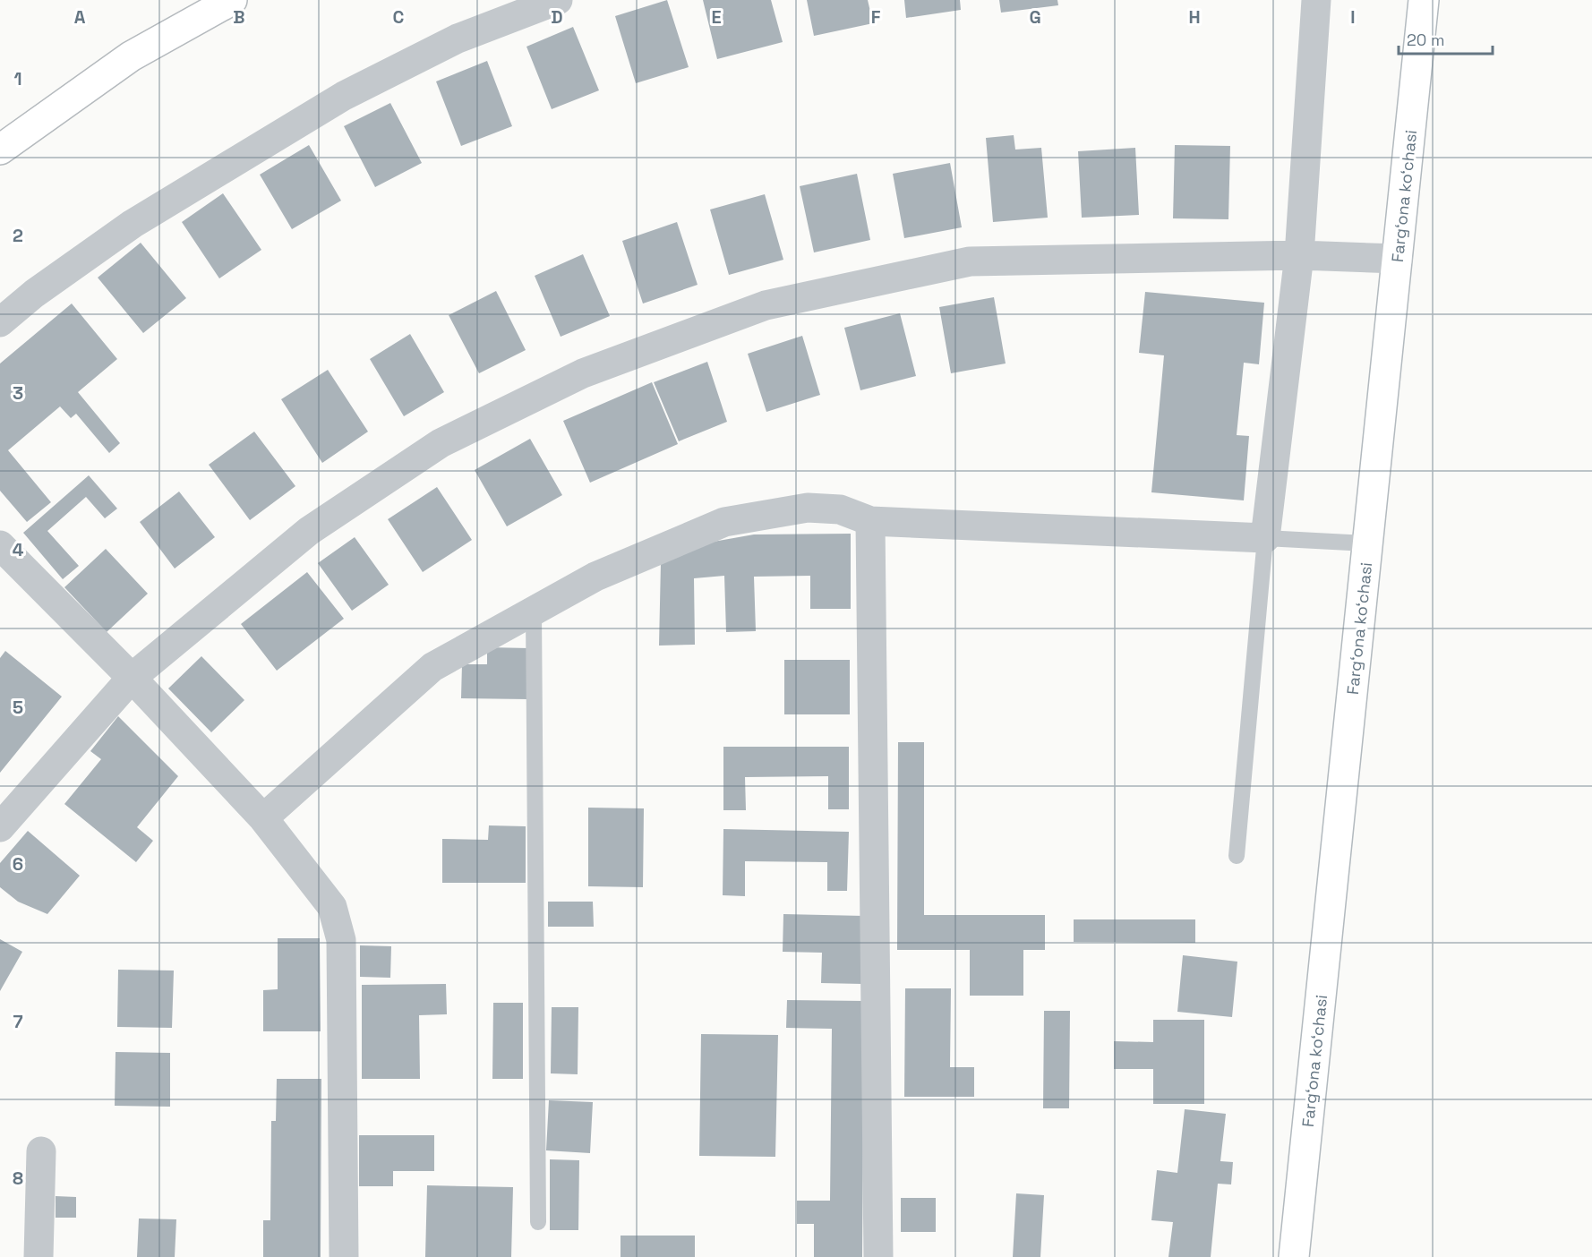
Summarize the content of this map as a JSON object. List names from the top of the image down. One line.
{"streets":{"street":["Fargʻona koʻchasi"]},"scale_bar":"20 m","grid":{"columns":["A","B","C","D","E","F","G","H","I"],"rows":["1","2","3","4","5","6","7","8"]}}
